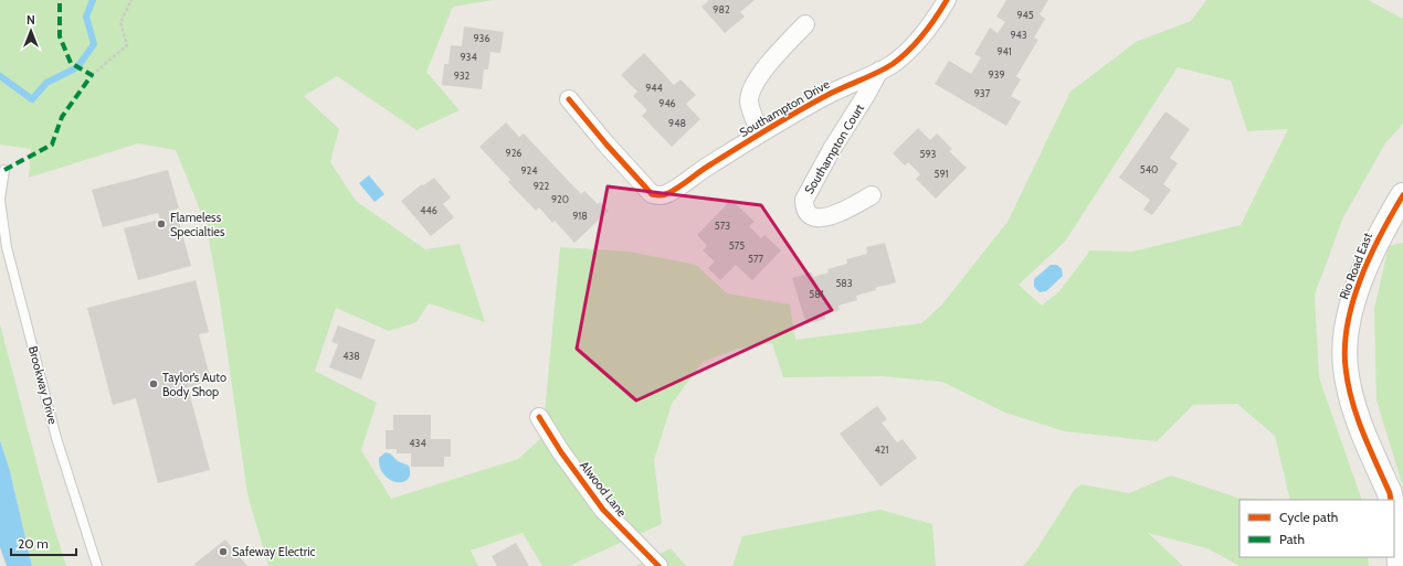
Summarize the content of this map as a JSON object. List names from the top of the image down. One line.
{"streets":{"street":["Southampton Drive","Southampton Court","Rio Road East","Alwood Lane"],"lane":["Brookway Drive"]},"crossings":[["Southampton Drive","Southampton Court"]],"places":["Flameless Specialties","Taylor’s Auto Body Shop","Safeway Electric"],"house_numbers":["982","945","943","936","941","934","939","932","944","937","946","948","926","593","540","924","591","922","920","446","918","573","575","577","583","581","438","434","421"],"legend":["Cycle path","Path"],"scale_bar":"20 m","north":"top"}
